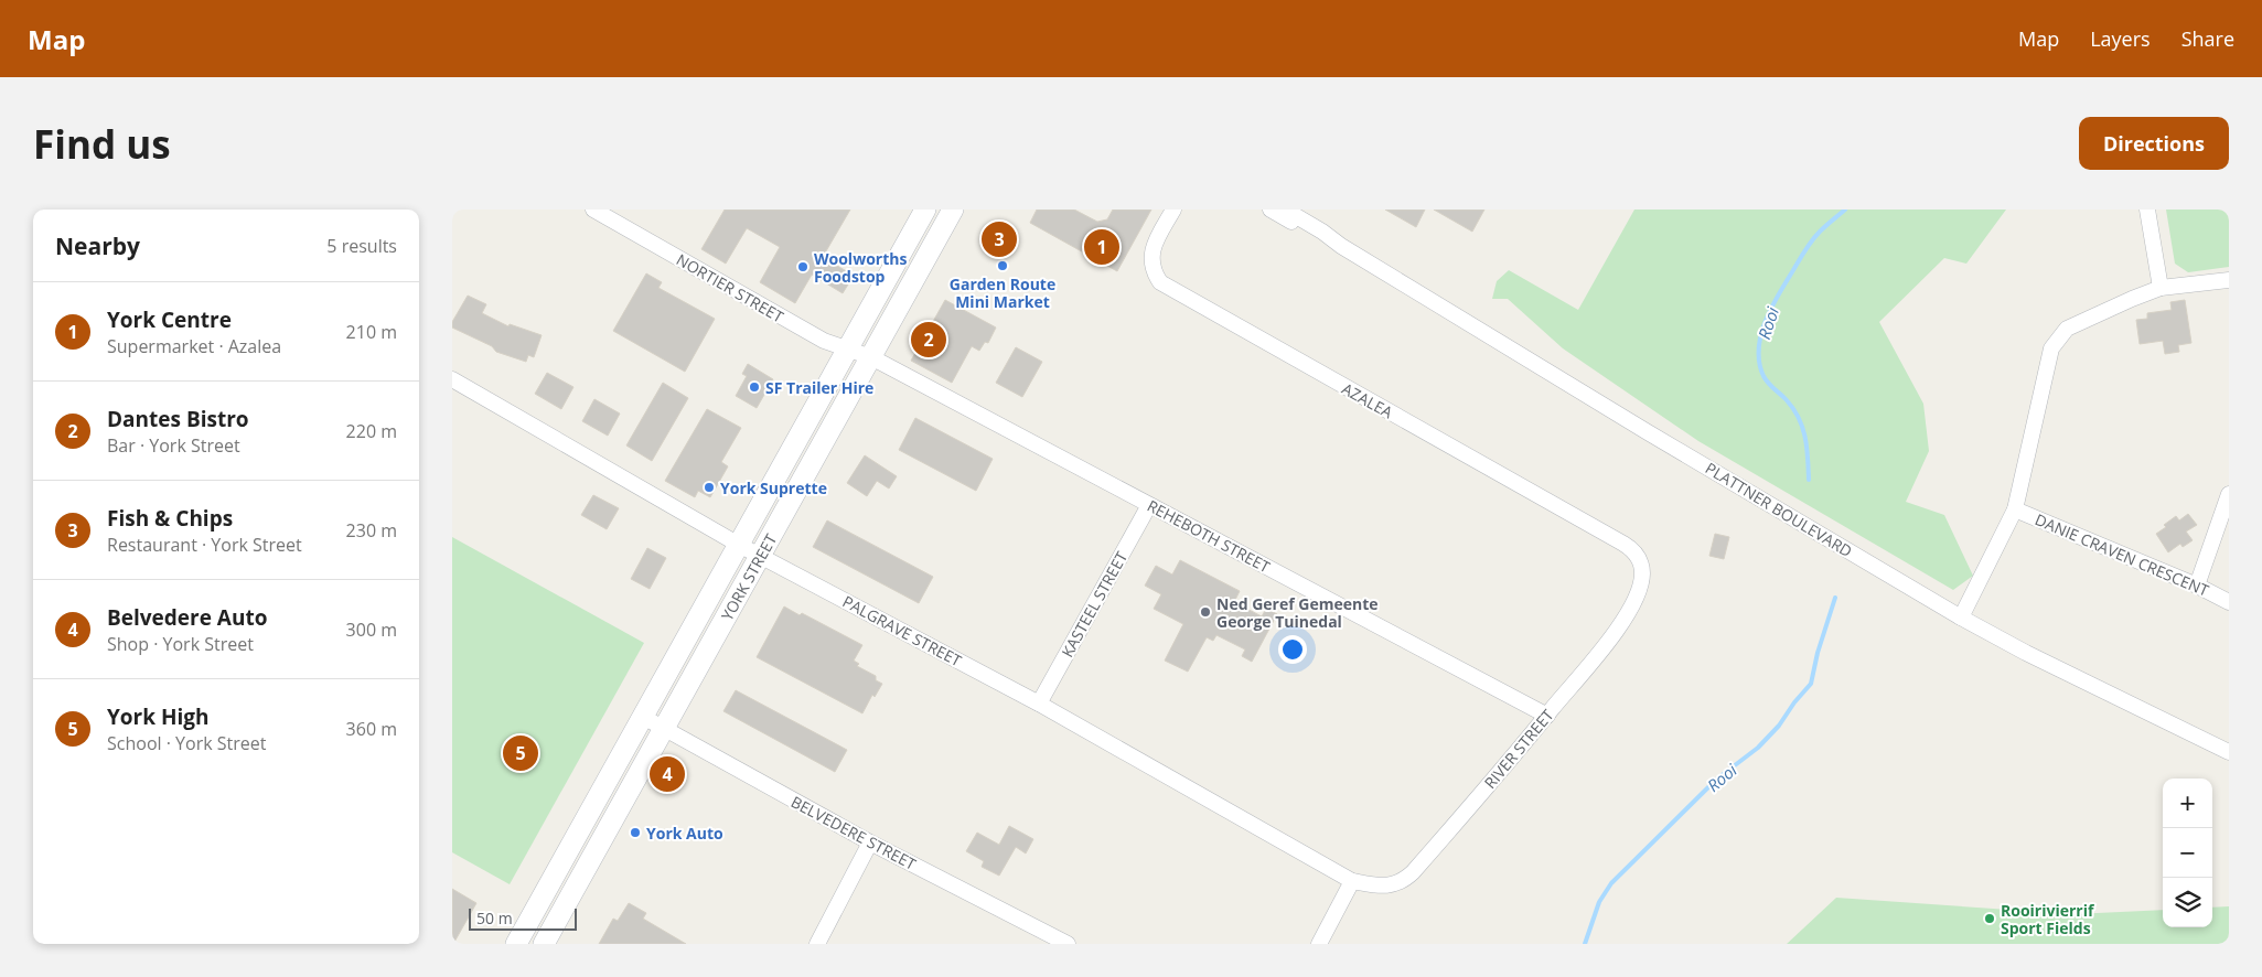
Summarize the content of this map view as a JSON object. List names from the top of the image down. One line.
{"streets":{"main road":["YORK STREET"],"street":["NORTIER STREET","AZALEA","PLATTNER BOULEVARD","REHEBOTH STREET","DANIE CRAVEN CRESCENT","KASTEEL STREET","PALGRAVE STREET","RIVER STREET","BELVEDERE STREET"]},"crossings":[["NORTIER STREET","REHEBOTH STREET"],["NORTIER STREET","YORK STREET"],["AZALEA","RIVER STREET"],["REHEBOTH STREET","YORK STREET"],["REHEBOTH STREET","KASTEEL STREET"],["REHEBOTH STREET","RIVER STREET"],["YORK STREET","PALGRAVE STREET"],["YORK STREET","BELVEDERE STREET"],["KASTEEL STREET","PALGRAVE STREET"],["PALGRAVE STREET","RIVER STREET"]],"water":["Rooi"],"places":["Garden Route Mini Market","Woolworths Foodstop","SF Trailer Hire","York Suprette","Ned Geref Gemeente George Tuinedal","York Auto","Rooirivierrif Sport Fields"],"scale_bar":"50 m","page":{"header":"Map","nav":["Map","Layers","Share"],"buttons":"Directions","title":"Find us","heading":["Nearby","5 results"],"pins":["3","1","2","5","4"],"list":[{"mark":"1","name":"York Centre","note":"Supermarket · Azalea","value":"210 m"},{"mark":"2","name":"Dantes Bistro","note":"Bar · York Street","value":"220 m"},{"mark":"3","name":"Fish & Chips","note":"Restaurant · York Street","value":"230 m"},{"mark":"4","name":"Belvedere Auto","note":"Shop · York Street","value":"300 m"},{"mark":"5","name":"York High","note":"School · York Street","value":"360 m"}],"map_buttons":["+","−"],"scale":"50 m"}}
